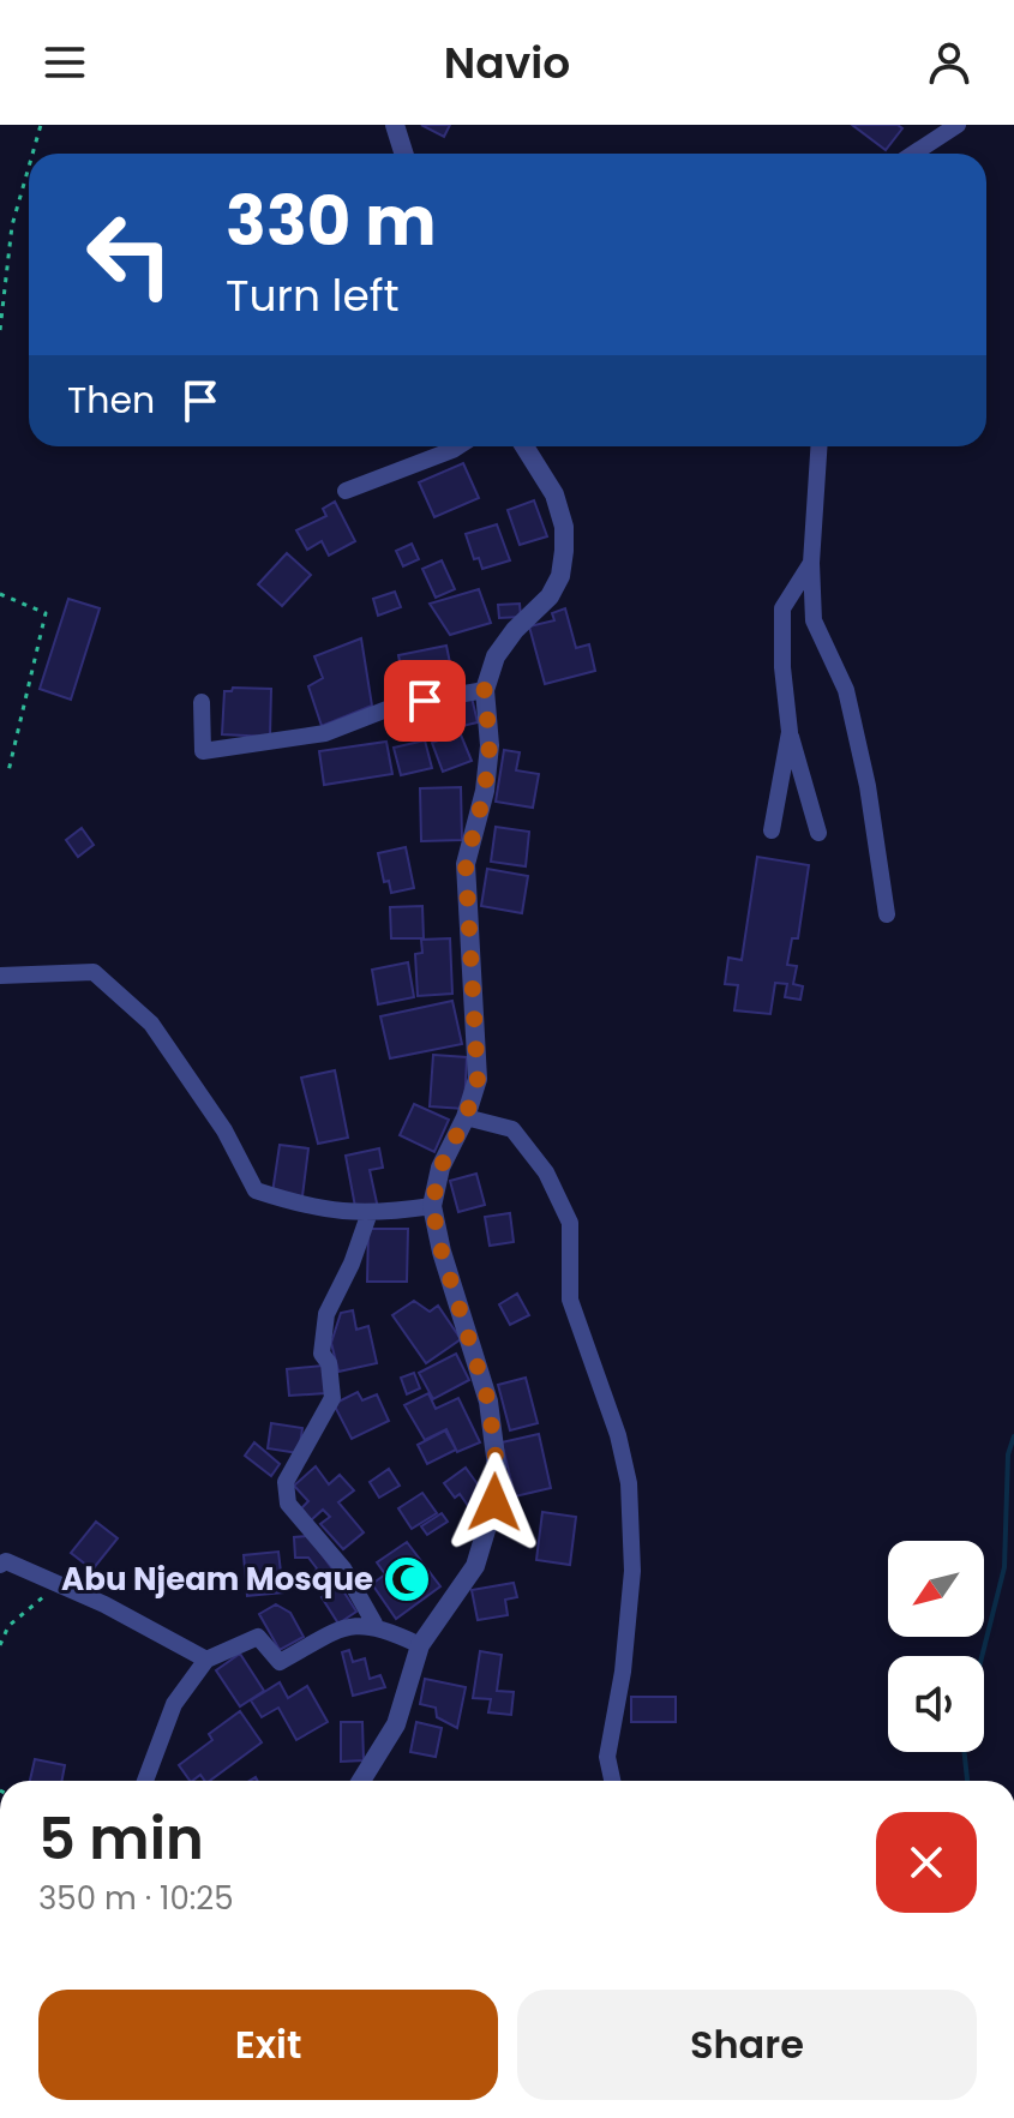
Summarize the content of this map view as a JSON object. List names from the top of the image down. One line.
{"places":{"mosque":["Abu Njeam Mosque"]},"north":"bottom left","page":{"header":"Navio","turn":["330 m","Turn left"],"then":"Then","heading":["5 min","350 m · 10:25"],"buttons":["Exit","Share"]}}
